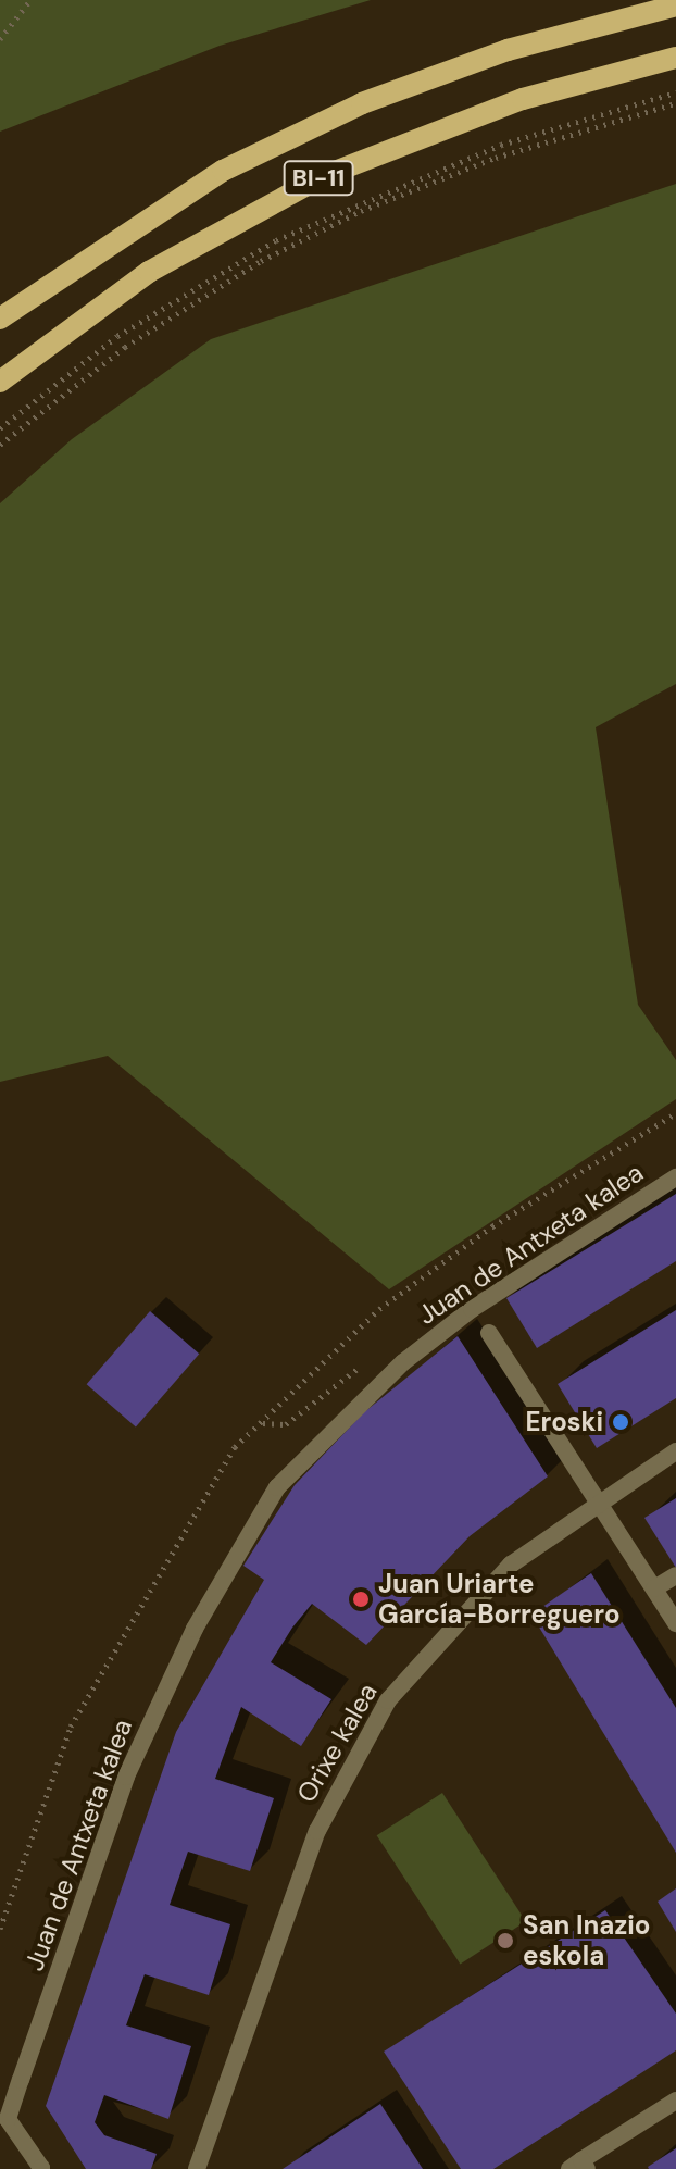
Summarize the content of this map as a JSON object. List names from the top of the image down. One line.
{"streets":{"main road":["BI-11"],"street":["Juan de Antxeta kalea","Orixe kalea"]},"places":["Eroski","Juan Uriarte García-Borreguero","San Inazio eskola"]}
